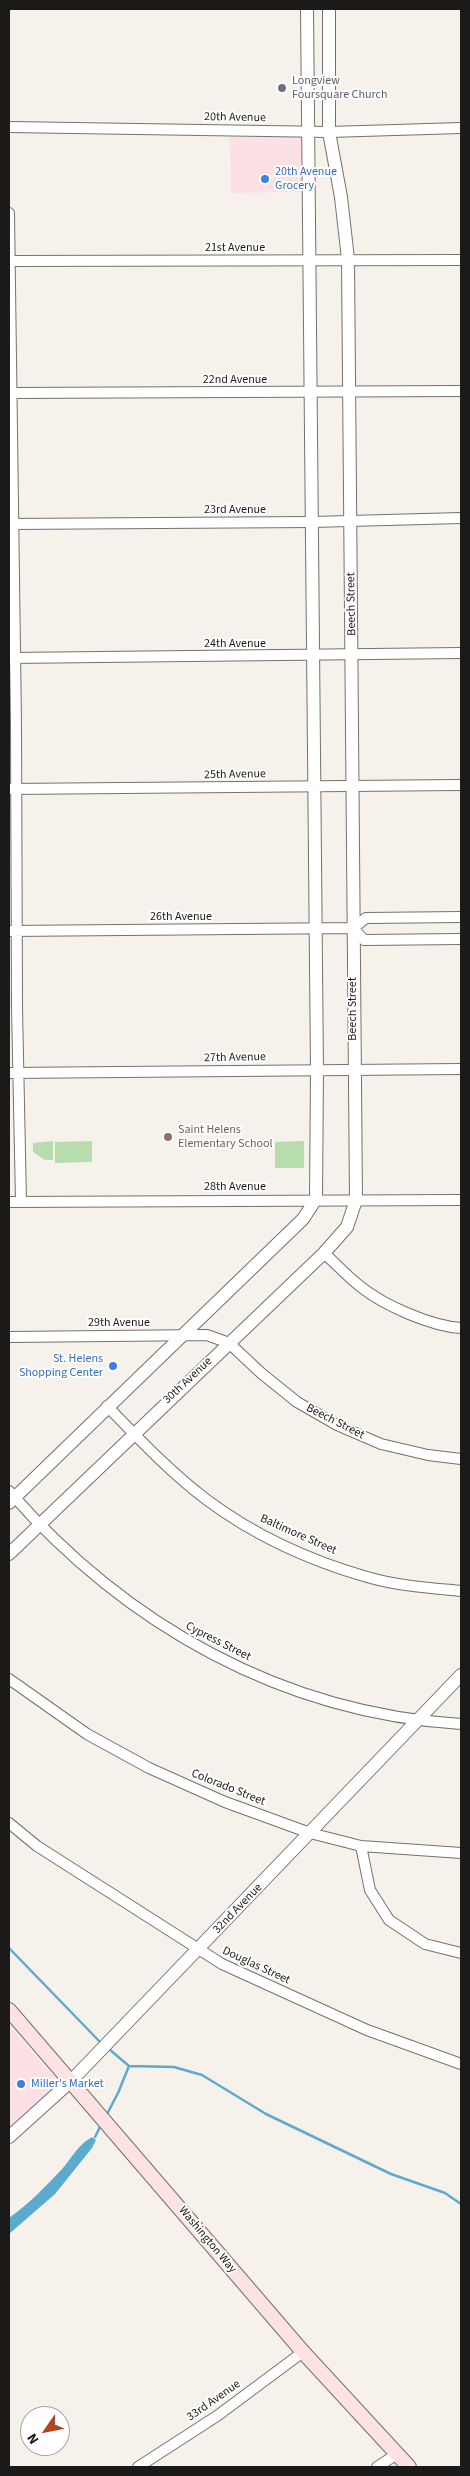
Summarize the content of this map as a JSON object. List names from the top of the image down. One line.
{"streets":{"main road":["Washington Way"],"street":["20th Avenue","21st Avenue","22nd Avenue","23rd Avenue","Beech Street","24th Avenue","25th Avenue","26th Avenue","27th Avenue","28th Avenue","29th Avenue","30th Avenue","Baltimore Street","Cypress Street","Colorado Street","32nd Avenue","Douglas Street","33rd Avenue"]},"crossings":[["20th Avenue","Beech Street"],["21st Avenue","Beech Street"],["22nd Avenue","Beech Street"],["23rd Avenue","Beech Street"],["Beech Street","24th Avenue"],["Beech Street","25th Avenue"],["Beech Street","26th Avenue"],["Beech Street","27th Avenue"],["Beech Street","28th Avenue"],["Beech Street","29th Avenue"],["Beech Street","30th Avenue"],["28th Avenue","30th Avenue"],["29th Avenue","30th Avenue"],["30th Avenue","Baltimore Street"],["30th Avenue","Cypress Street"],["Cypress Street","32nd Avenue"],["Colorado Street","32nd Avenue"],["32nd Avenue","Douglas Street"],["32nd Avenue","Washington Way"],["Washington Way","33rd Avenue"]],"places":["Longview Foursquare Church","20th Avenue Grocery","Saint Helens Elementary School","St. Helens Shopping Center","Miller's Market"],"north":"bottom left"}
